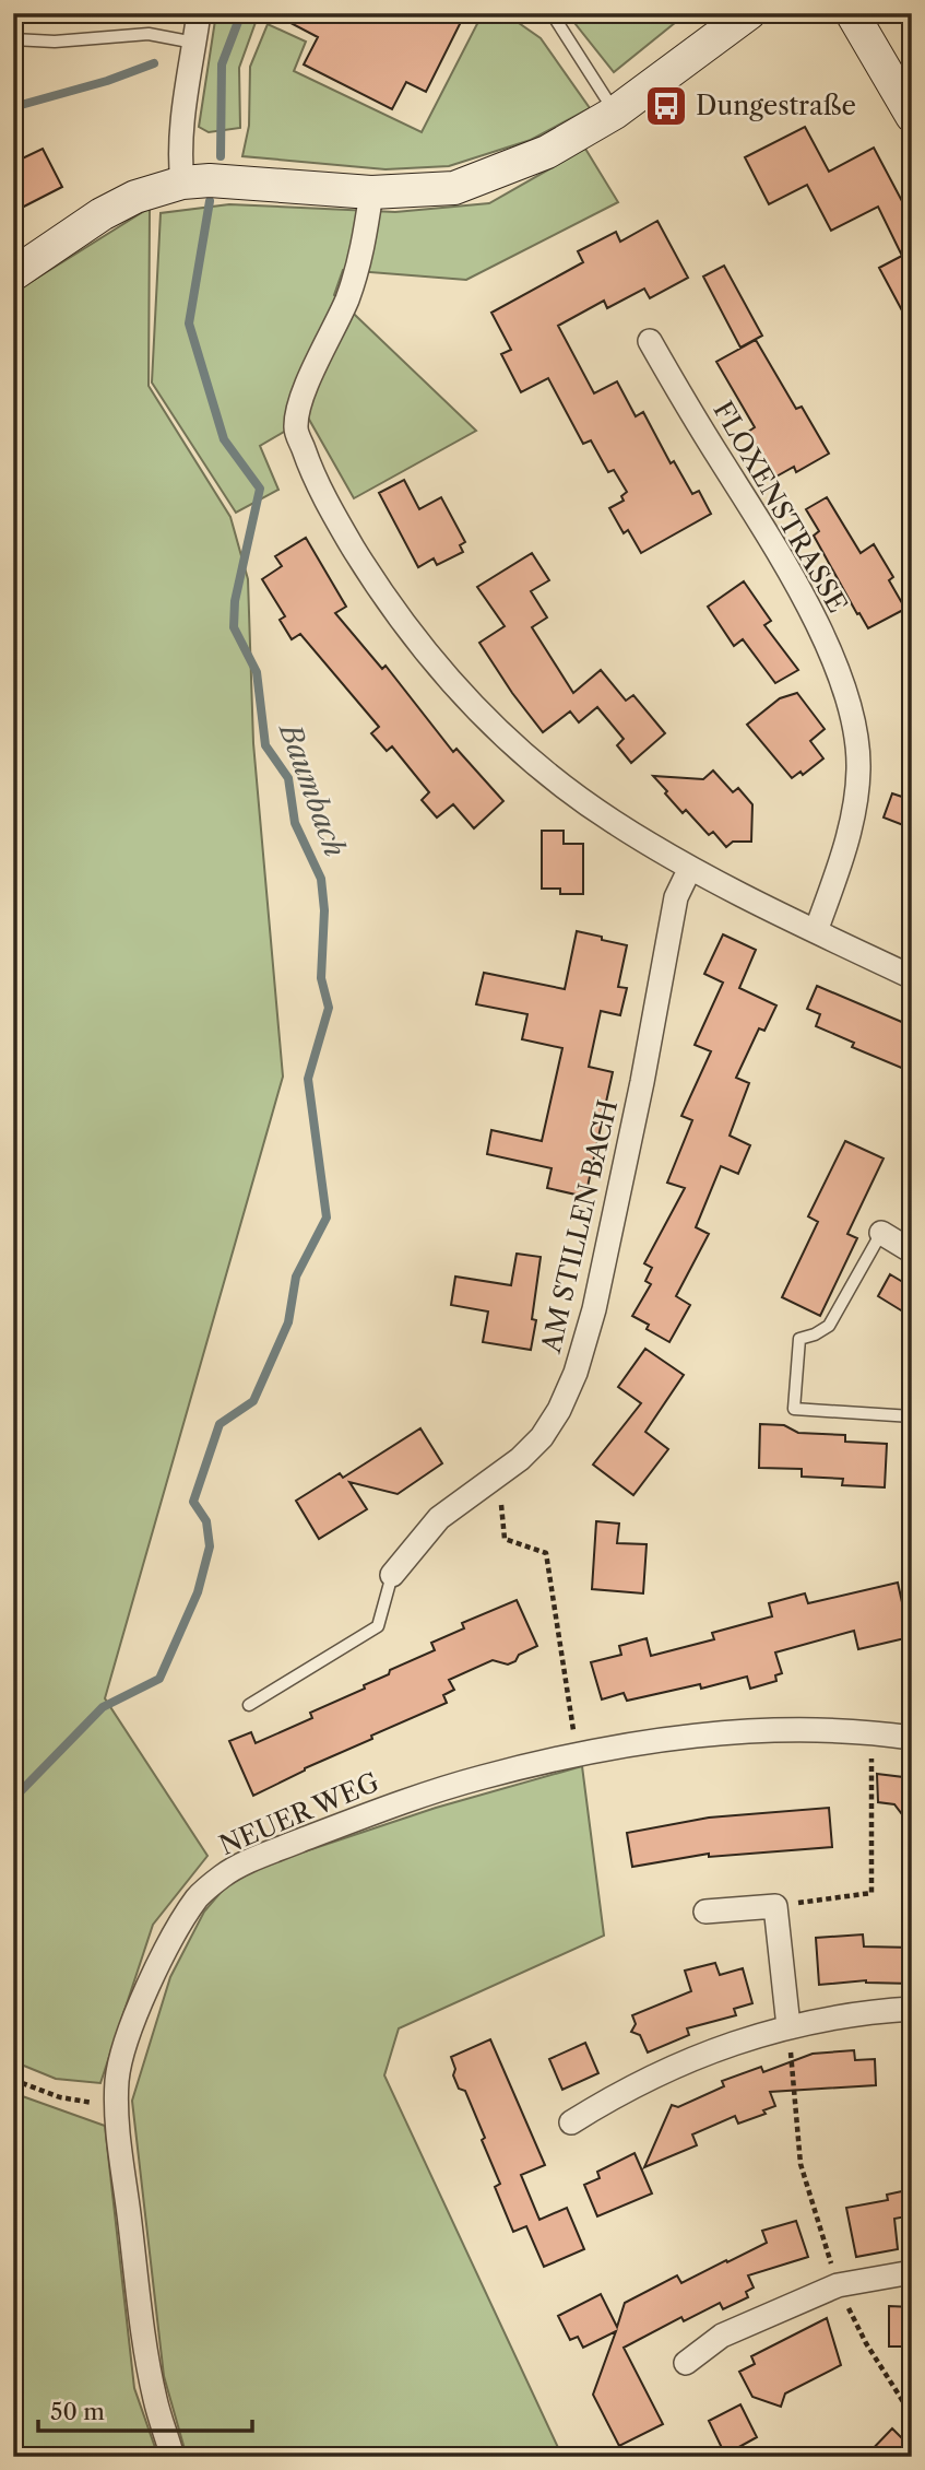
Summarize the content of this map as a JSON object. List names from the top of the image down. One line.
{"streets":{"street":["FLOXENSTRASSE","AM STILLEN BACH","NEUER WEG"]},"water":["Baumbach"],"places":{"bus stop":["Dungestraße"]},"scale_bar":"50 m"}
